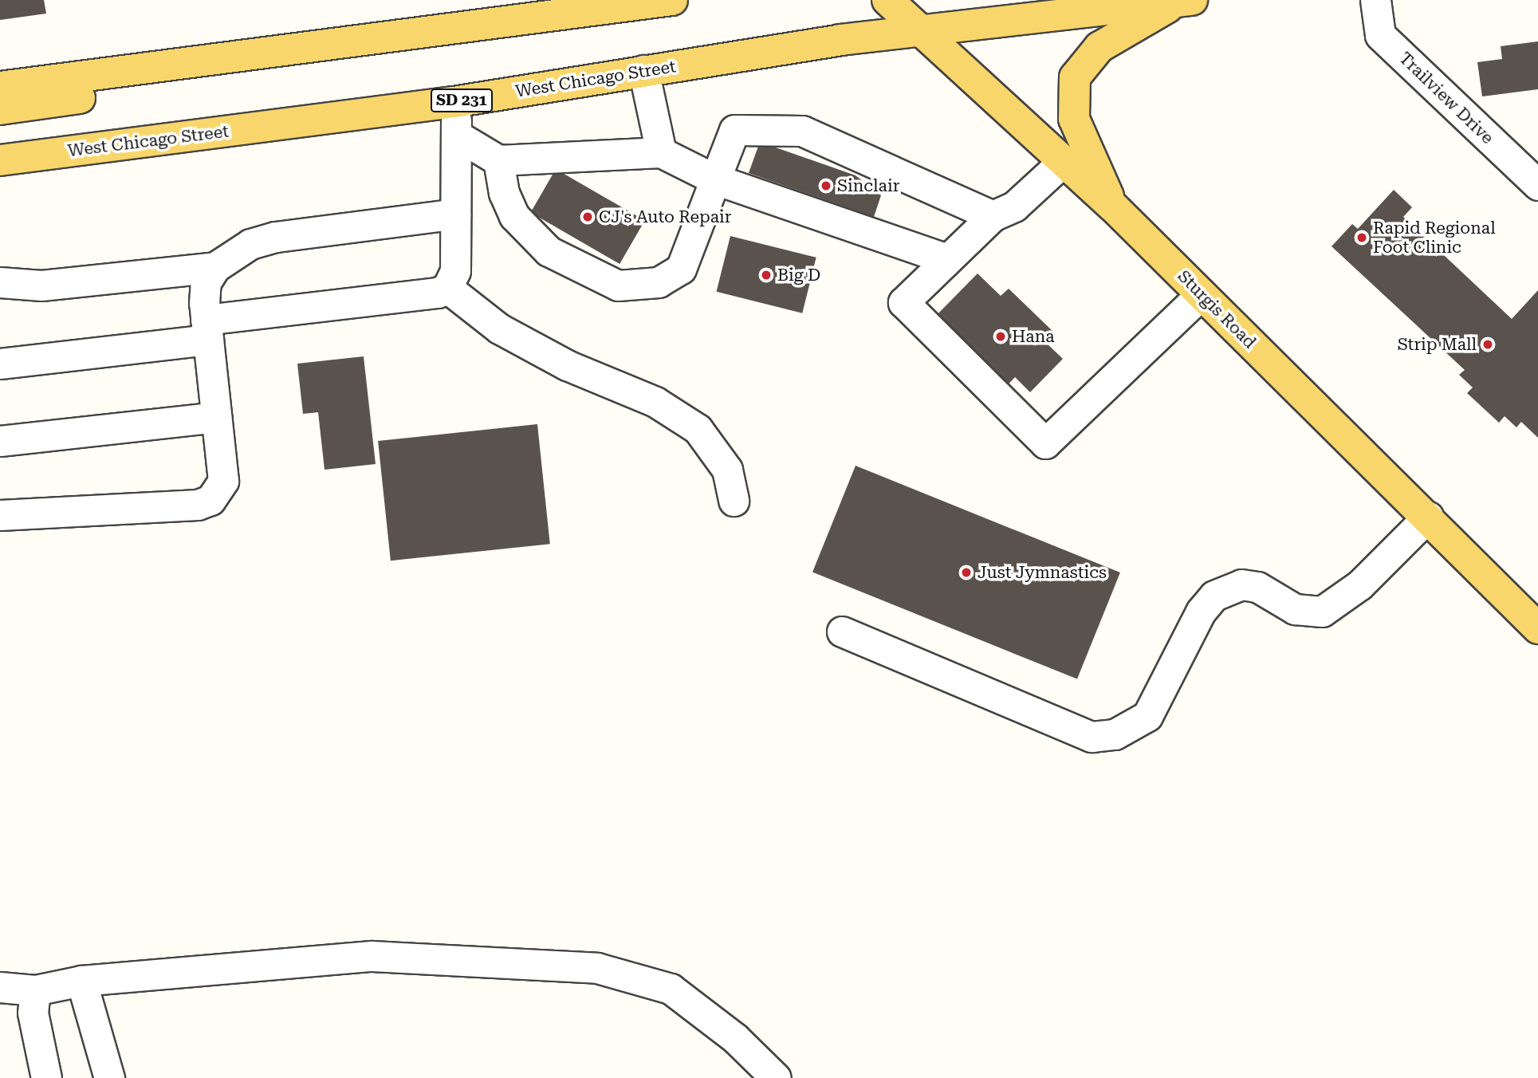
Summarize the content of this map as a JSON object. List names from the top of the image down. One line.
{"streets":{"main road":["West Chicago Street","SD 231","Sturgis Road"],"street":["Trailview Drive"]},"crossings":[["West Chicago Street","Sturgis Road"]],"places":["Sinclair","CJ's Auto Repair","Rapid Regional Foot Clinic","Big D","Hana","Strip Mall","Just Jymnastics"]}
